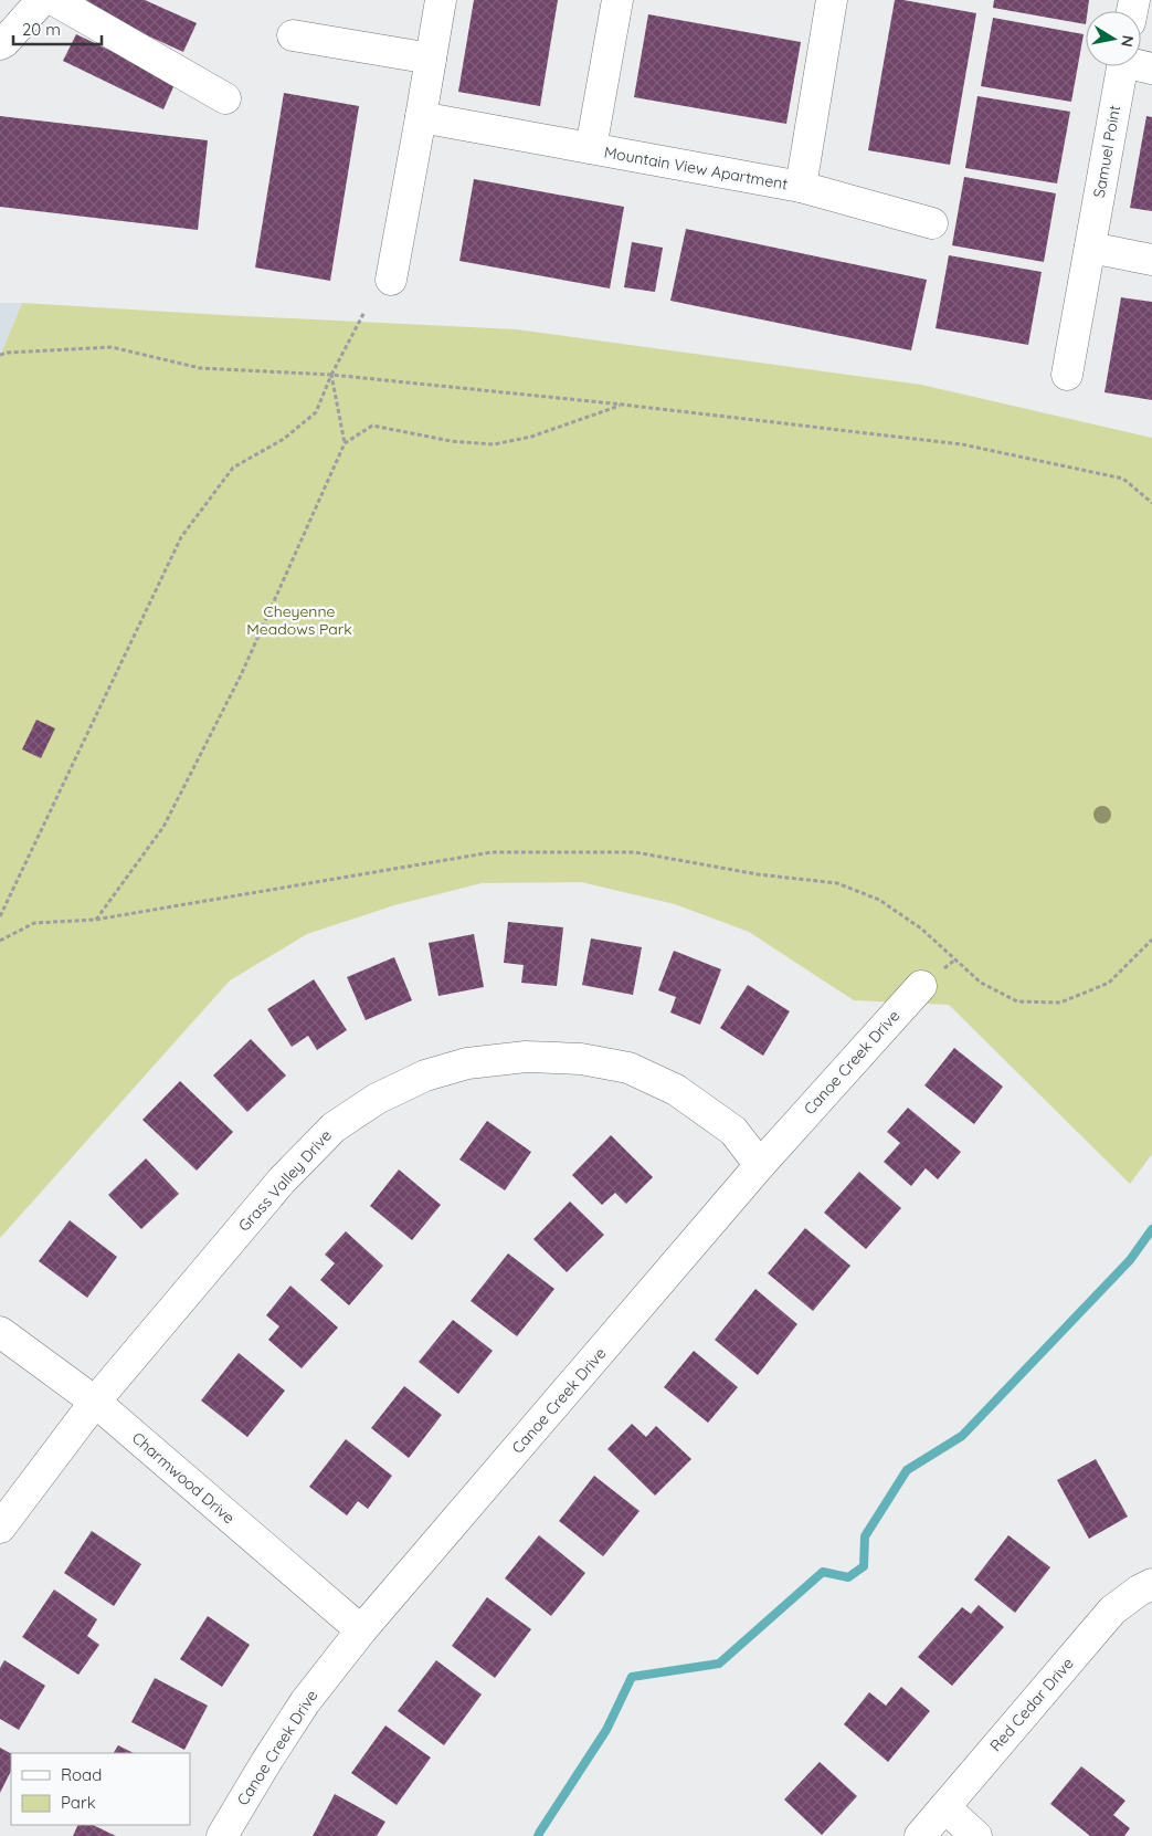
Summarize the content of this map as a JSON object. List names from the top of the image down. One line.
{"streets":{"street":["Samuel Point","Mountain View Apartment","Canoe Creek Drive","Grass Valley Drive","Charmwood Drive","Red Cedar Drive"]},"crossings":[["Canoe Creek Drive","Grass Valley Drive"],["Canoe Creek Drive","Charmwood Drive"],["Grass Valley Drive","Charmwood Drive"]],"parks":["Cheyenne Meadows Park"],"legend":["Road","Park"],"scale_bar":"20 m","north":"right"}
